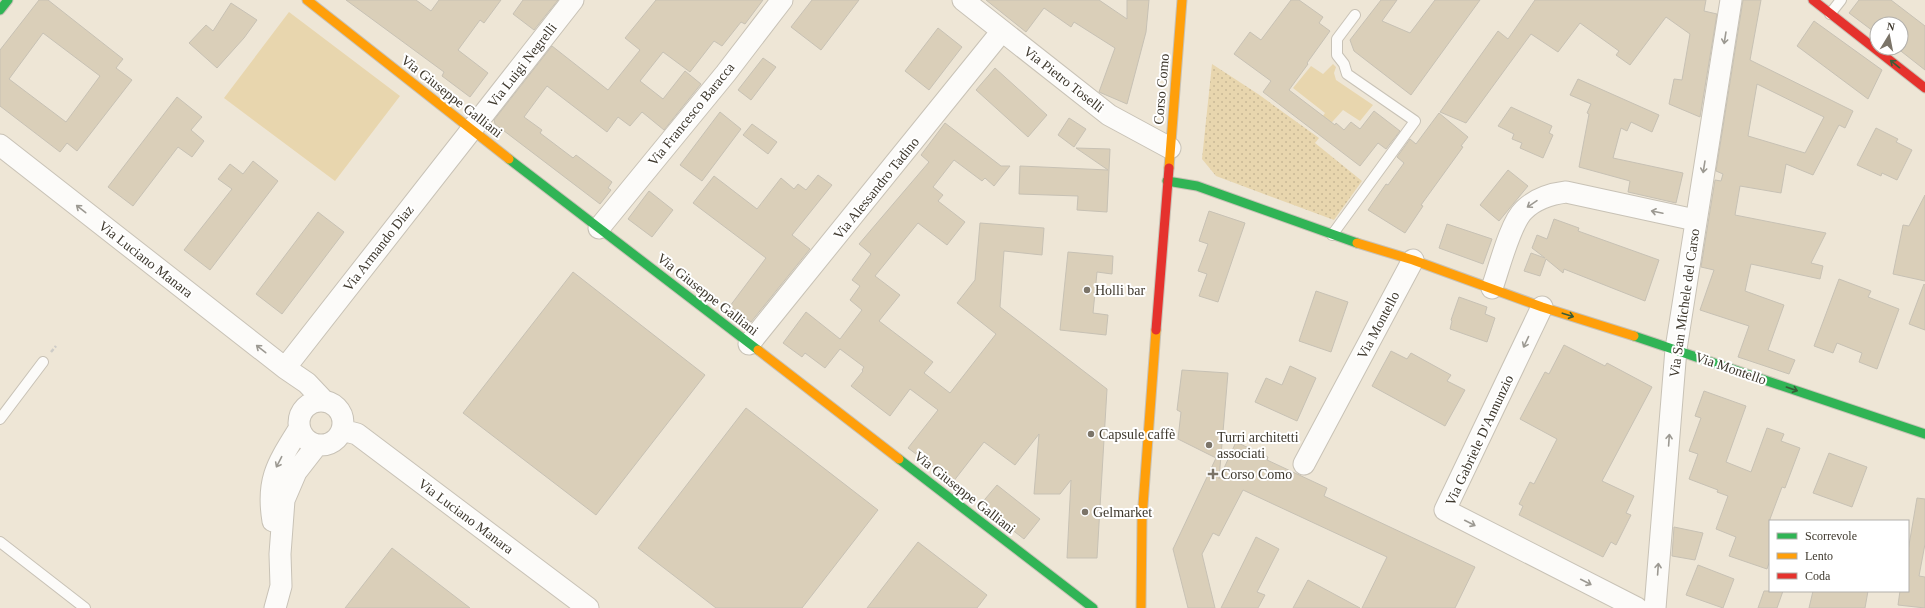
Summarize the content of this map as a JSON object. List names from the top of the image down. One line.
{"streets":{"street":["Via Luigi Negrelli","Via Pietro Toselli","Corso Como","Via Giuseppe Galliani","Via Francesco Baracca","Via Alessandro Tadino","Via Armando Diaz","Via Luciano Manara","Via San Michele del Carso","Via Montello","Via Gabriele D'Annunzio"]},"crossings":[["Via Luigi Negrelli","Via Giuseppe Galliani"],["Via Luigi Negrelli","Via Armando Diaz"],["Via Pietro Toselli","Corso Como"],["Via Pietro Toselli","Via Alessandro Tadino"],["Via Giuseppe Galliani","Via Francesco Baracca"],["Via Giuseppe Galliani","Via Alessandro Tadino"],["Via Giuseppe Galliani","Via Armando Diaz"],["Via Armando Diaz","Via Luciano Manara"],["Via San Michele del Carso","Via Montello"],["Via Montello","Via Gabriele D'Annunzio"]],"one_way":["Via Luciano Manara","Via Montello"],"places":{"other":["Holli bar","Capsule caffè","Turri architetti associati","Gelmarket"],"health":["Corso Como"]},"legend":["Scorrevole","Lento","Coda"],"north":"top"}
